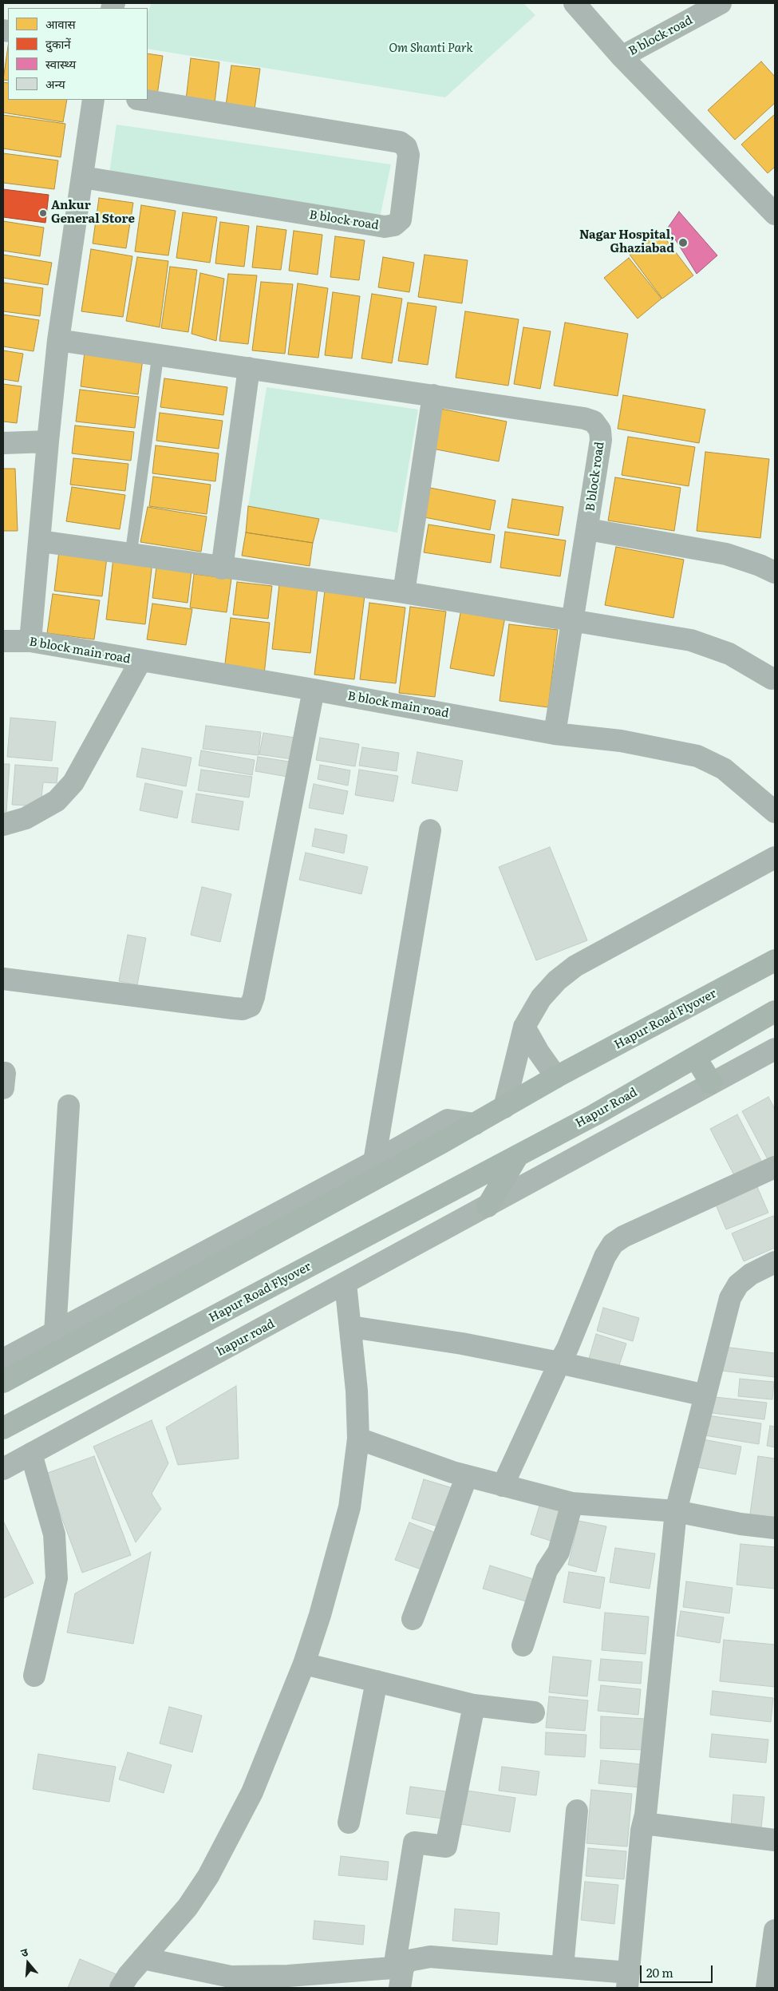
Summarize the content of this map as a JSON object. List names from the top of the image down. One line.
{"streets":{"main road":["Hapur Road Flyover","Hapur Road"],"street":["B block road","B block main road","hapur road"]},"crossings":[["B block road","B block main road"],["Hapur Road Flyover","Hapur Road"]],"parks":["Om Shanti Park"],"places":["Ankur General Store","Nagar Hospital, Ghaziabad"],"legend":["आवास","दुकानें","स्वास्थ्य","अन्य"],"scale_bar":"20 m","north":"top"}
